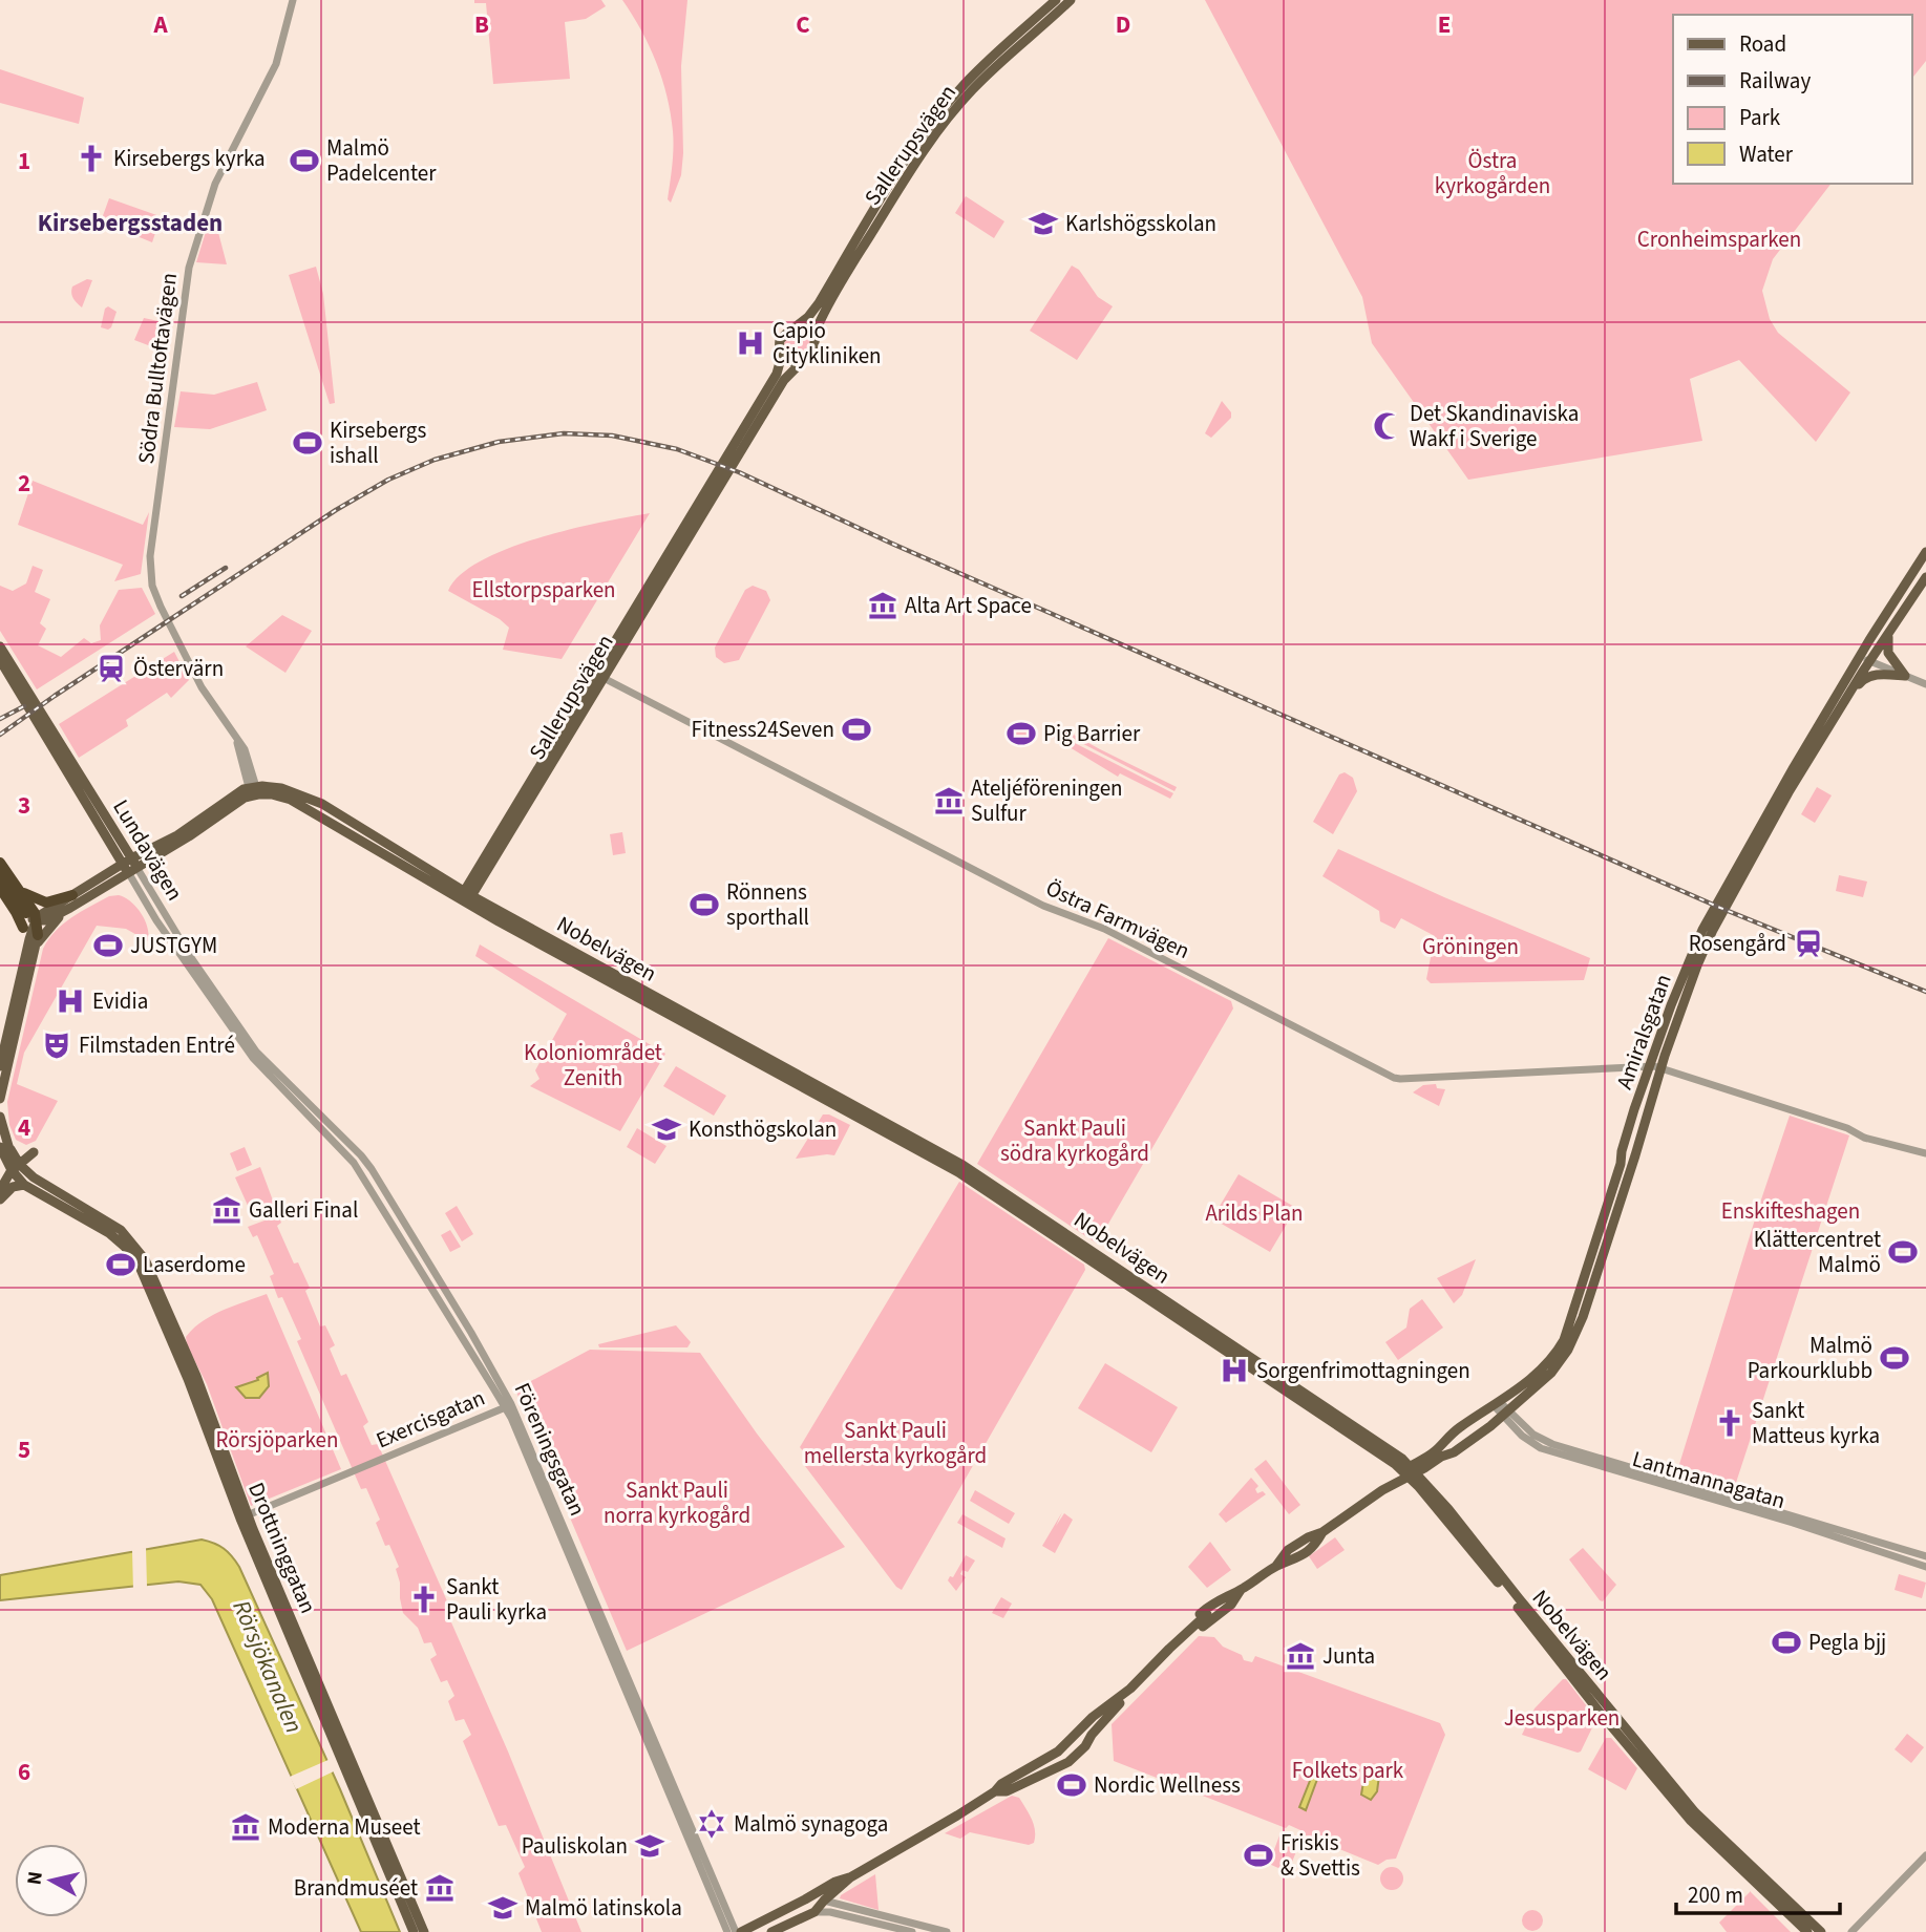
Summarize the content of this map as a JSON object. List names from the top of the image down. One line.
{"streets":{"main road":["Sallerupsvägen","Lundavägen","Nobelvägen","Amiralsgatan","Drottninggatan"],"street":["Södra Bulltoftavägen","Östra Farmvägen","Exercisgatan","Föreningsgatan","Lantmannagatan"]},"crossings":[["Sallerupsvägen","Östra Farmvägen"],["Sallerupsvägen","Nobelvägen"],["Södra Bulltoftavägen","Nobelvägen"],["Lundavägen","Föreningsgatan"],["Östra Farmvägen","Amiralsgatan"],["Nobelvägen","Amiralsgatan"],["Amiralsgatan","Föreningsgatan"],["Amiralsgatan","Lantmannagatan"],["Exercisgatan","Föreningsgatan"],["Exercisgatan","Drottninggatan"]],"districts":["Kirsebergsstaden"],"water":["Rörsjökanalen"],"parks":["Östra kyrkogården","Cronheimsparken","Ellstorpsparken","Gröningen","Koloniområdet Zenith","Sankt Pauli södra kyrkogård","Enskifteshagen","Arilds Plan","Sankt Pauli mellersta kyrkogård","Rörsjöparken","Sankt Pauli norra kyrkogård","Jesusparken","Folkets park"],"places":{"church":["Kirsebergs kyrka","Sankt Matteus kyrka","Sankt Pauli kyrka"],"sports":["Malmö Padelcenter","Kirsebergs ishall","Fitness24Seven","Pig Barrier","Rönnens sporthall","JUSTGYM","Klättercentret Malmö","Laserdome","Malmö Parkourklubb","Pegla bjj","Nordic Wellness","Friskis & Svettis"],"school or university":["Karlshögsskolan","Konsthögskolan","Pauliskolan","Malmö latinskola"],"hospital":["Capio Citykliniken","Evidia","Sorgenfrimottagningen"],"mosque":["Det Skandinaviska Wakf i Sverige"],"museum":["Alta Art Space","Ateljéföreningen Sulfur","Galleri Final","Junta","Moderna Museet","Brandmuséet"],"station":["Östervärn","Rosengård"],"theatre":["Filmstaden Entré"],"synagogue":["Malmö synagoga"]},"legend":["Road","Railway","Park","Water"],"scale_bar":"200 m","north":"left","grid":{"columns":["A","B","C","D","E"],"rows":["1","2","3","4","5","6"]}}
